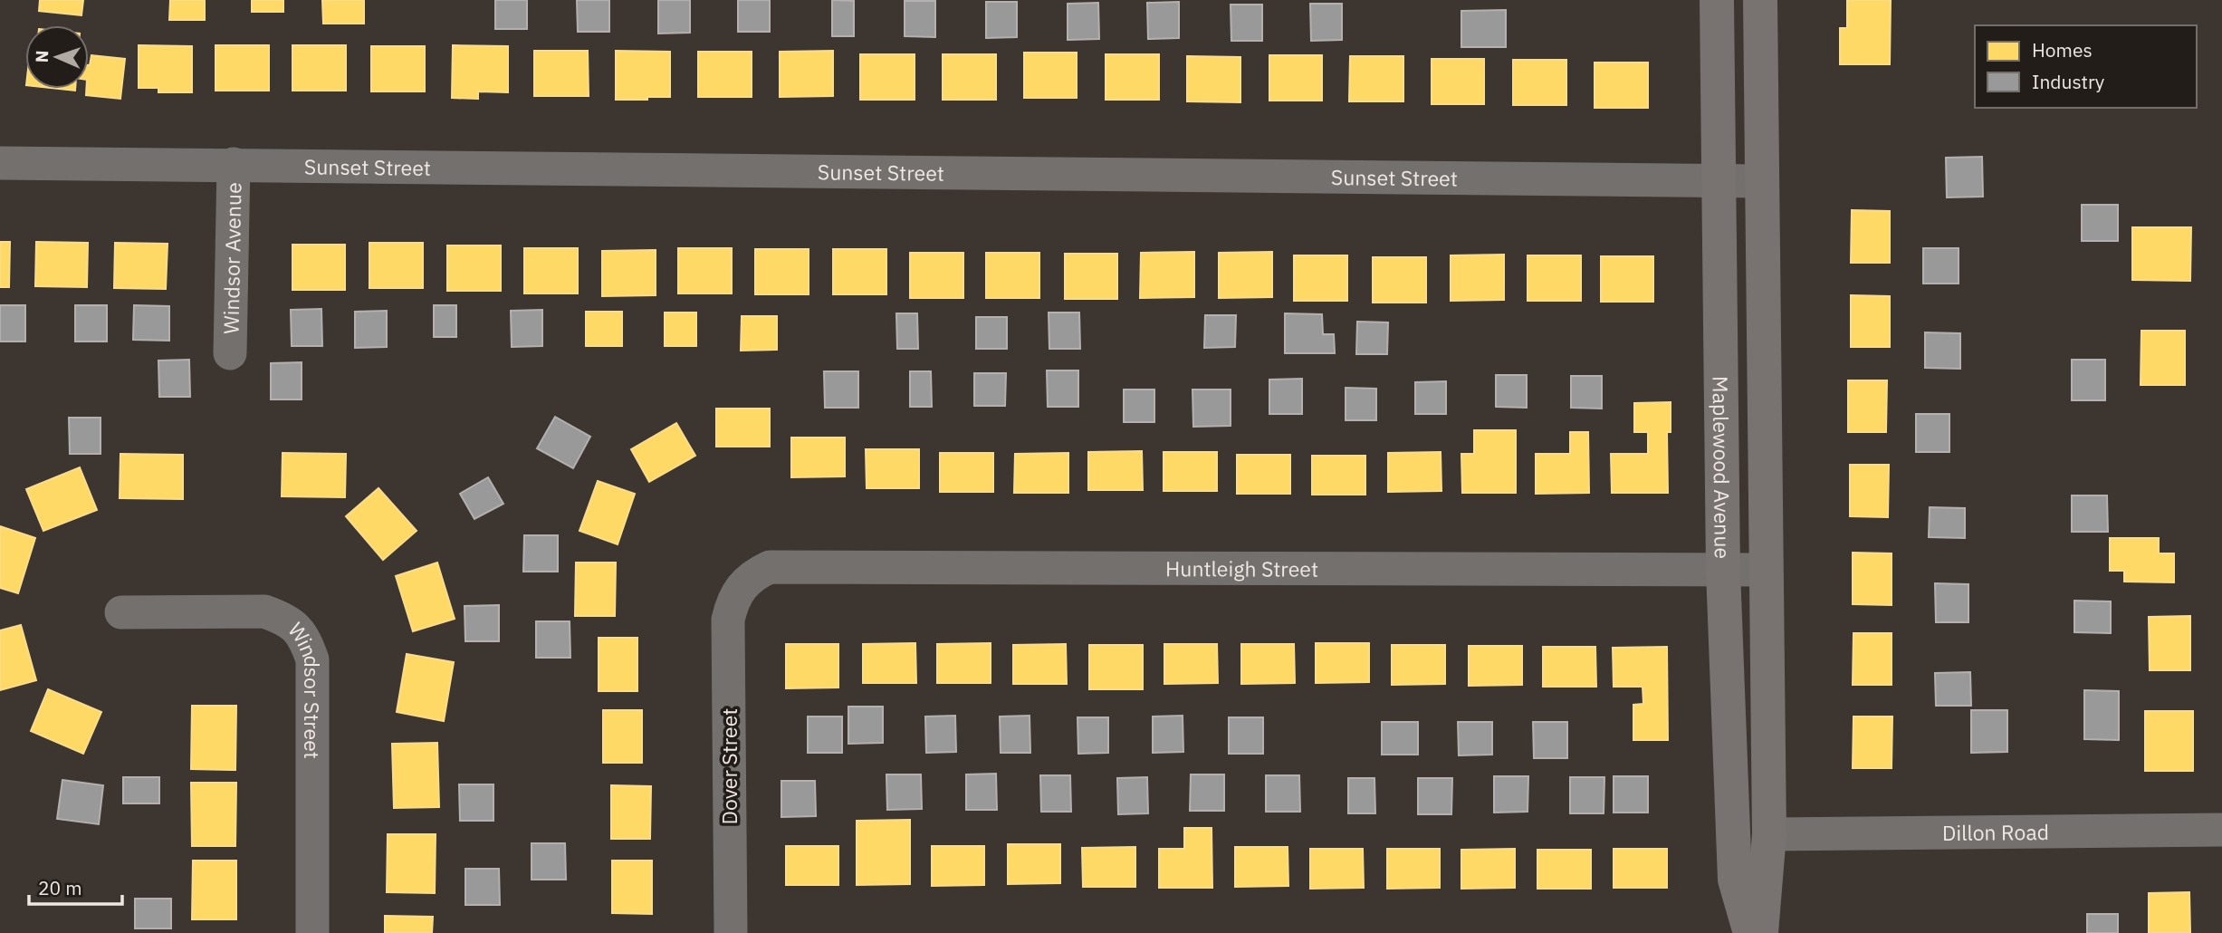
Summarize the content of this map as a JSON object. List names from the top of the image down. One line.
{"streets":{"street":["Sunset Street","Windsor Avenue","Maplewood Avenue","Huntleigh Street","Windsor Street","Dover Street","Dillon Road"]},"crossings":[["Sunset Street","Windsor Avenue"],["Sunset Street","Maplewood Avenue"],["Maplewood Avenue","Huntleigh Street"],["Maplewood Avenue","Dillon Road"],["Huntleigh Street","Dover Street"]],"legend":["Homes","Industry"],"scale_bar":"20 m","north":"left"}
